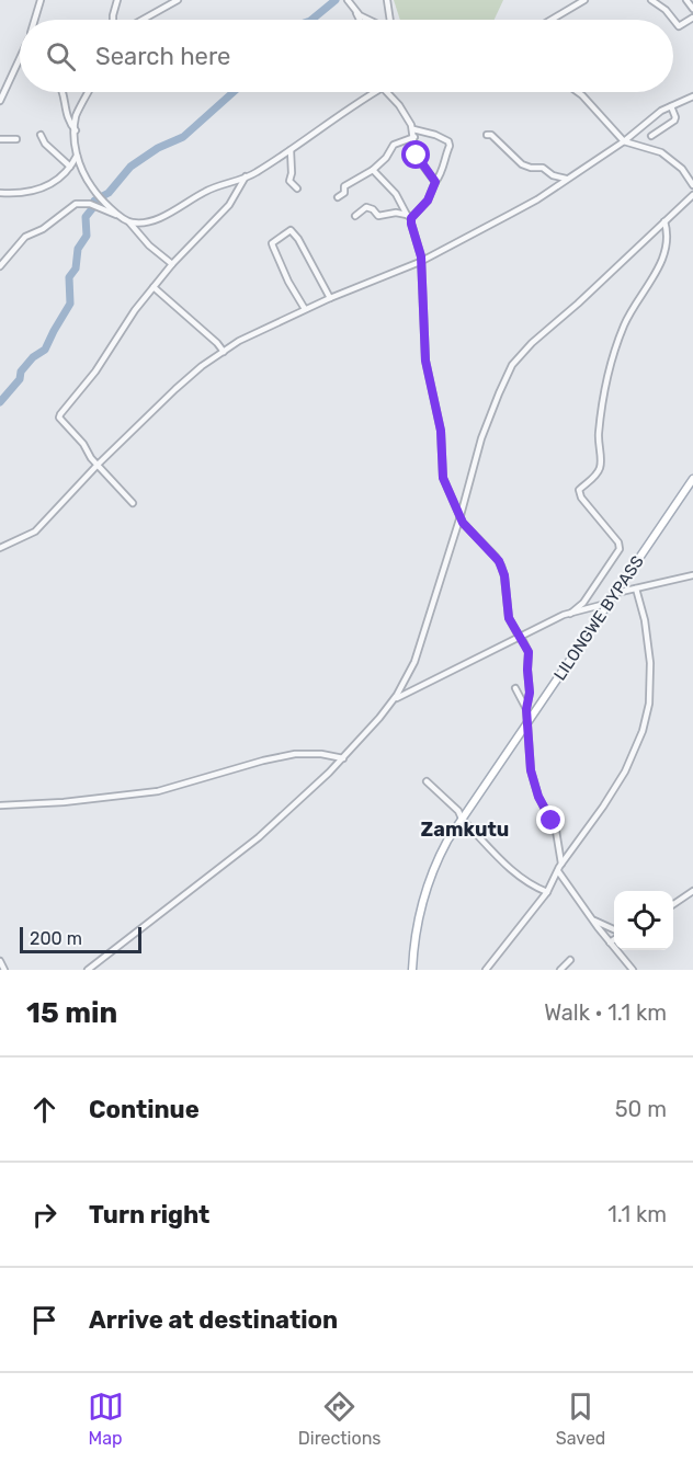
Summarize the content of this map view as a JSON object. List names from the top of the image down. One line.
{"streets":{"main road":["LILONGWE BYPASS"]},"districts":["Zamkutu"],"scale_bar":"200 m","page":{"search":"Search here","scale":"200 m","heading":["15 min","Walk · 1.1 km"],"list":[["Continue","50 m"],["Turn right","1.1 km"],"Arrive at destination"],"nav":["Map","Directions","Saved"]}}
